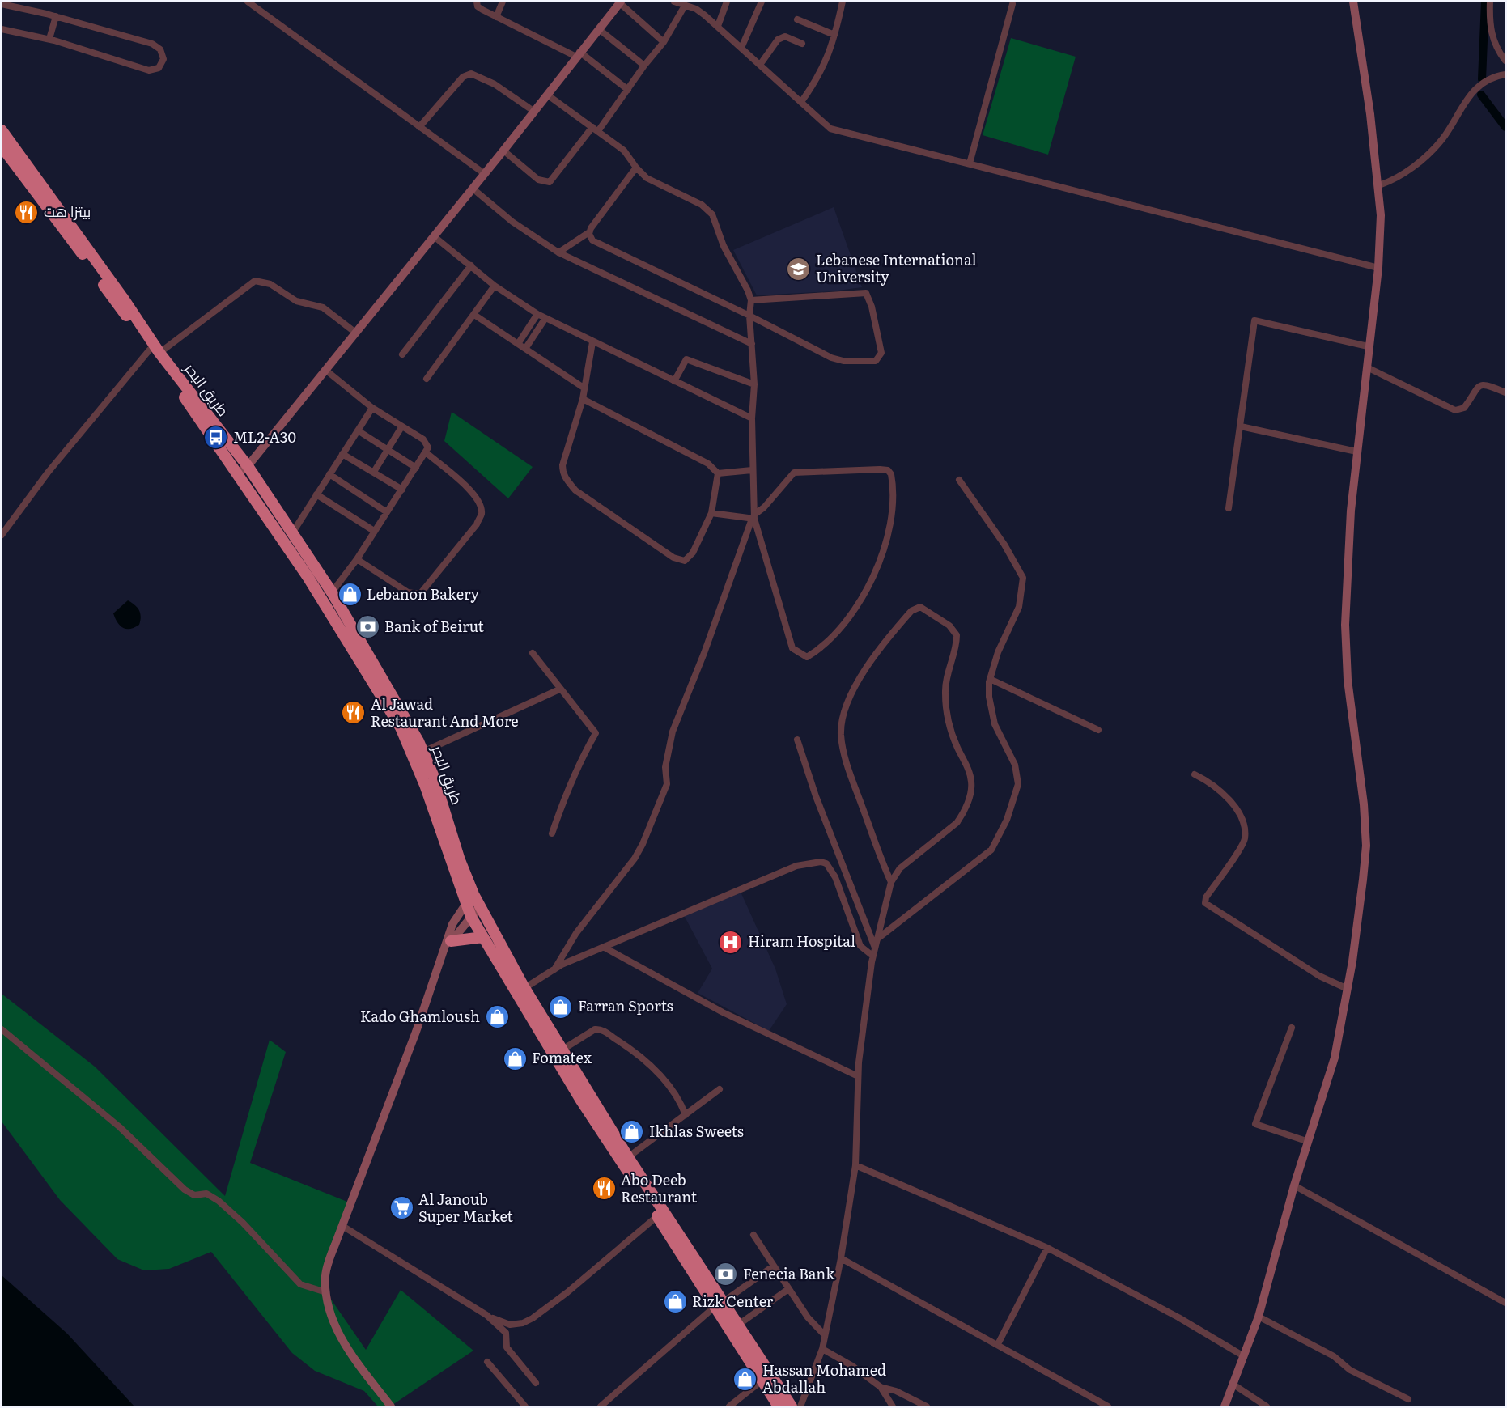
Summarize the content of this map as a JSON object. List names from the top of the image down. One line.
{"streets":{"highway":["طريق البحر"]},"places":{"restaurant":["بيتزا هت","Al Jawad Restaurant And More","Abo Deeb Restaurant"],"school or university":["Lebanese International University"],"bus stop":["ML2-A30"],"shop":["Lebanon Bakery","Farran Sports","Kado Ghamloush","Fomatex","Ikhlas Sweets","Rizk Center","Hassan Mohamed Abdallah"],"bank":["Bank of Beirut","Fenecia Bank"],"hospital":["Hiram Hospital"],"supermarket":["Al Janoub Super Market"]}}
